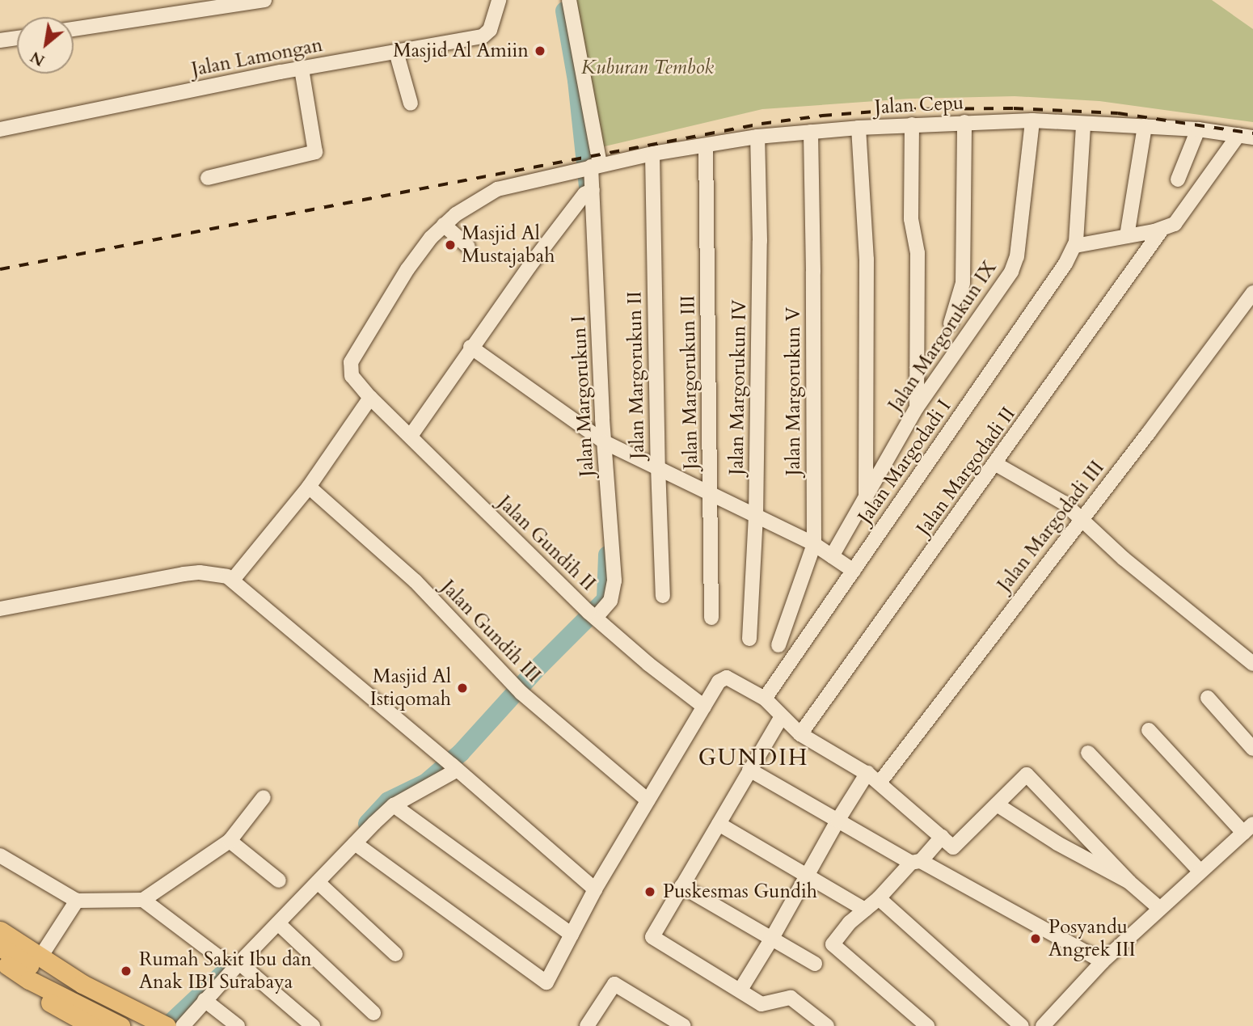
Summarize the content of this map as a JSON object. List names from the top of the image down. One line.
{"streets":{"street":["Jalan Lamongan","Jalan Cepu","Jalan Margorukun IX","Jalan Margorukun II","Jalan Margorukun III","Jalan Margorukun IV","Jalan Margorukun V","Jalan Margorukun I","Jalan Margodadi I","Jalan Margodadi II","Jalan Margodadi III","Jalan Gundih II","Jalan Gundih III"]},"crossings":[["Jalan Cepu","Jalan Margorukun IX"],["Jalan Cepu","Jalan Margorukun II"],["Jalan Cepu","Jalan Margorukun III"],["Jalan Cepu","Jalan Margorukun IV"],["Jalan Cepu","Jalan Margorukun V"],["Jalan Cepu","Jalan Margorukun I"],["Jalan Cepu","Jalan Gundih II"],["Jalan Margorukun I","Jalan Gundih II"]],"districts":["GUNDIH"],"parks":["Kuburan Tembok"],"places":["Masjid Al Amiin","Masjid Al Mustajabah","Masjid Al Istiqomah","Puskesmas Gundih","Posyandu Angrek III","Rumah Sakit Ibu dan Anak IBI Surabaya"],"north":"bottom left"}
